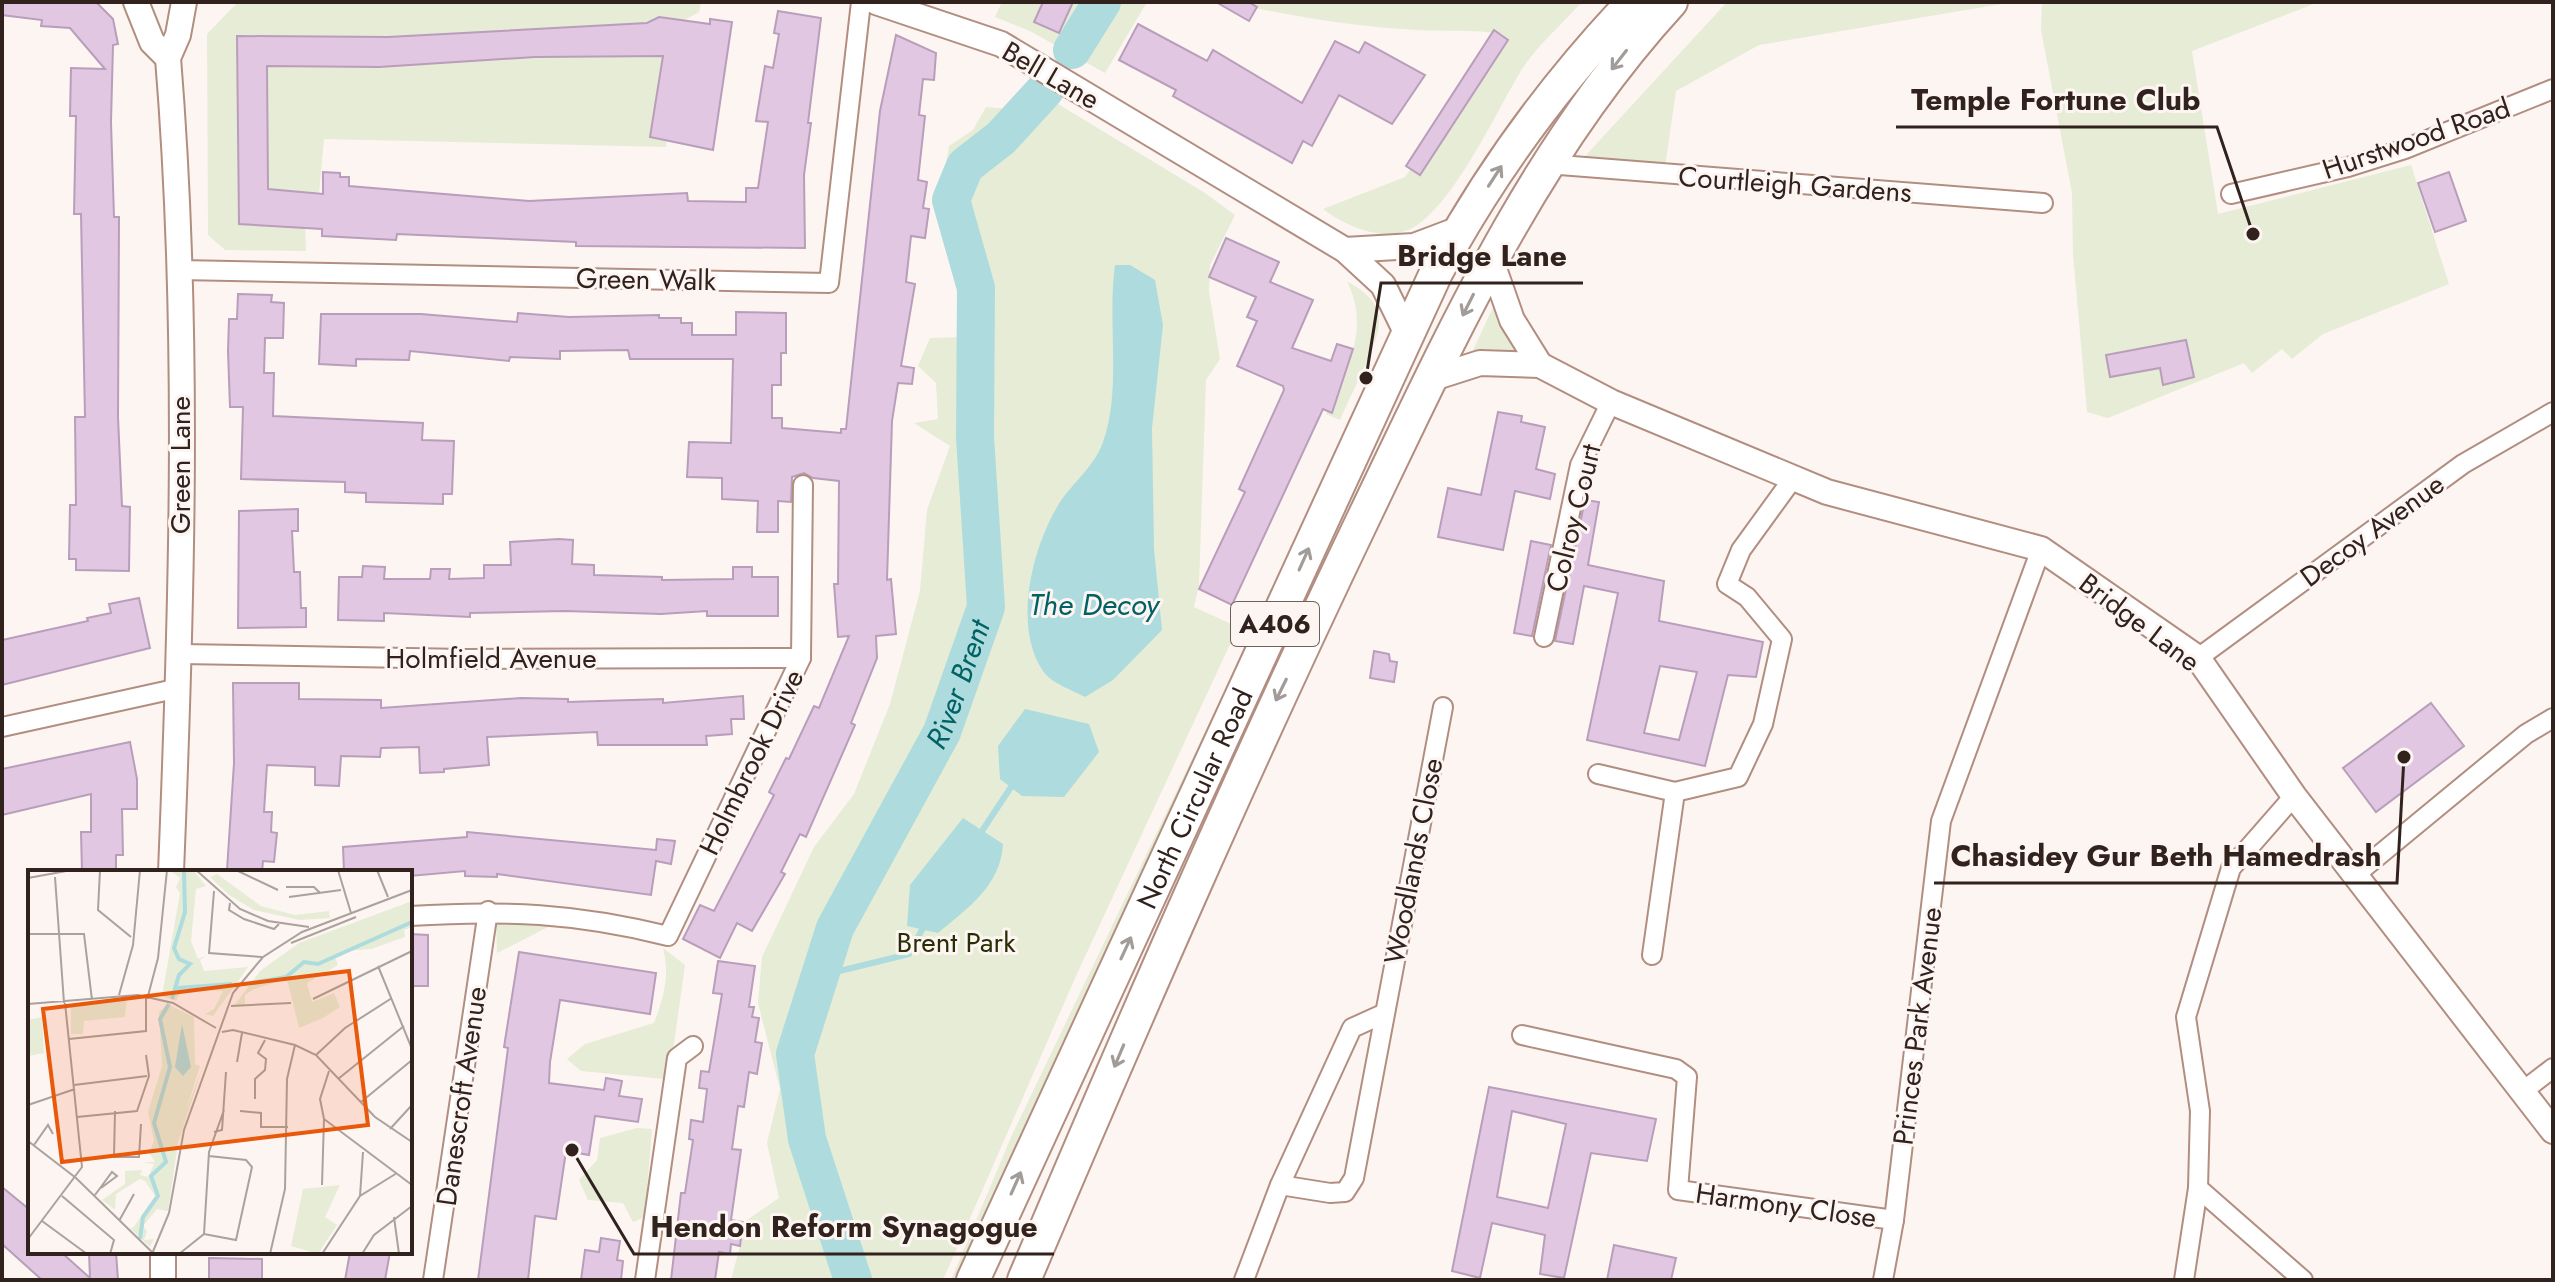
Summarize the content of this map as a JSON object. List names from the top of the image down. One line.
{"streets":{"highway":["A406","North Circular Road"],"street":["Bell Lane","Hurstwood Road","Courtleigh Gardens","Green Walk","Green Lane","Colroy Court","Decoy Avenue","Bridge Lane","Holmfield Avenue","Holmbrook Drive","Woodlands Close","Princes Park Avenue","Danescroft Avenue","Harmony Close"]},"crossings":[["Courtleigh Gardens","North Circular Road"],["Green Walk","Green Lane"],["Green Lane","Holmfield Avenue"],["Colroy Court","Bridge Lane"],["Decoy Avenue","Bridge Lane"],["Bridge Lane","North Circular Road"],["Bridge Lane","Princes Park Avenue"],["Holmfield Avenue","Holmbrook Drive"],["Holmbrook Drive","Danescroft Avenue"],["Princes Park Avenue","Harmony Close"]],"water":["The Decoy","River Brent"],"parks":["Brent Park"],"places":["Temple Fortune Club","Bridge Lane","Chasidey Gur Beth Hamedrash","Hendon Reform Synagogue"]}
